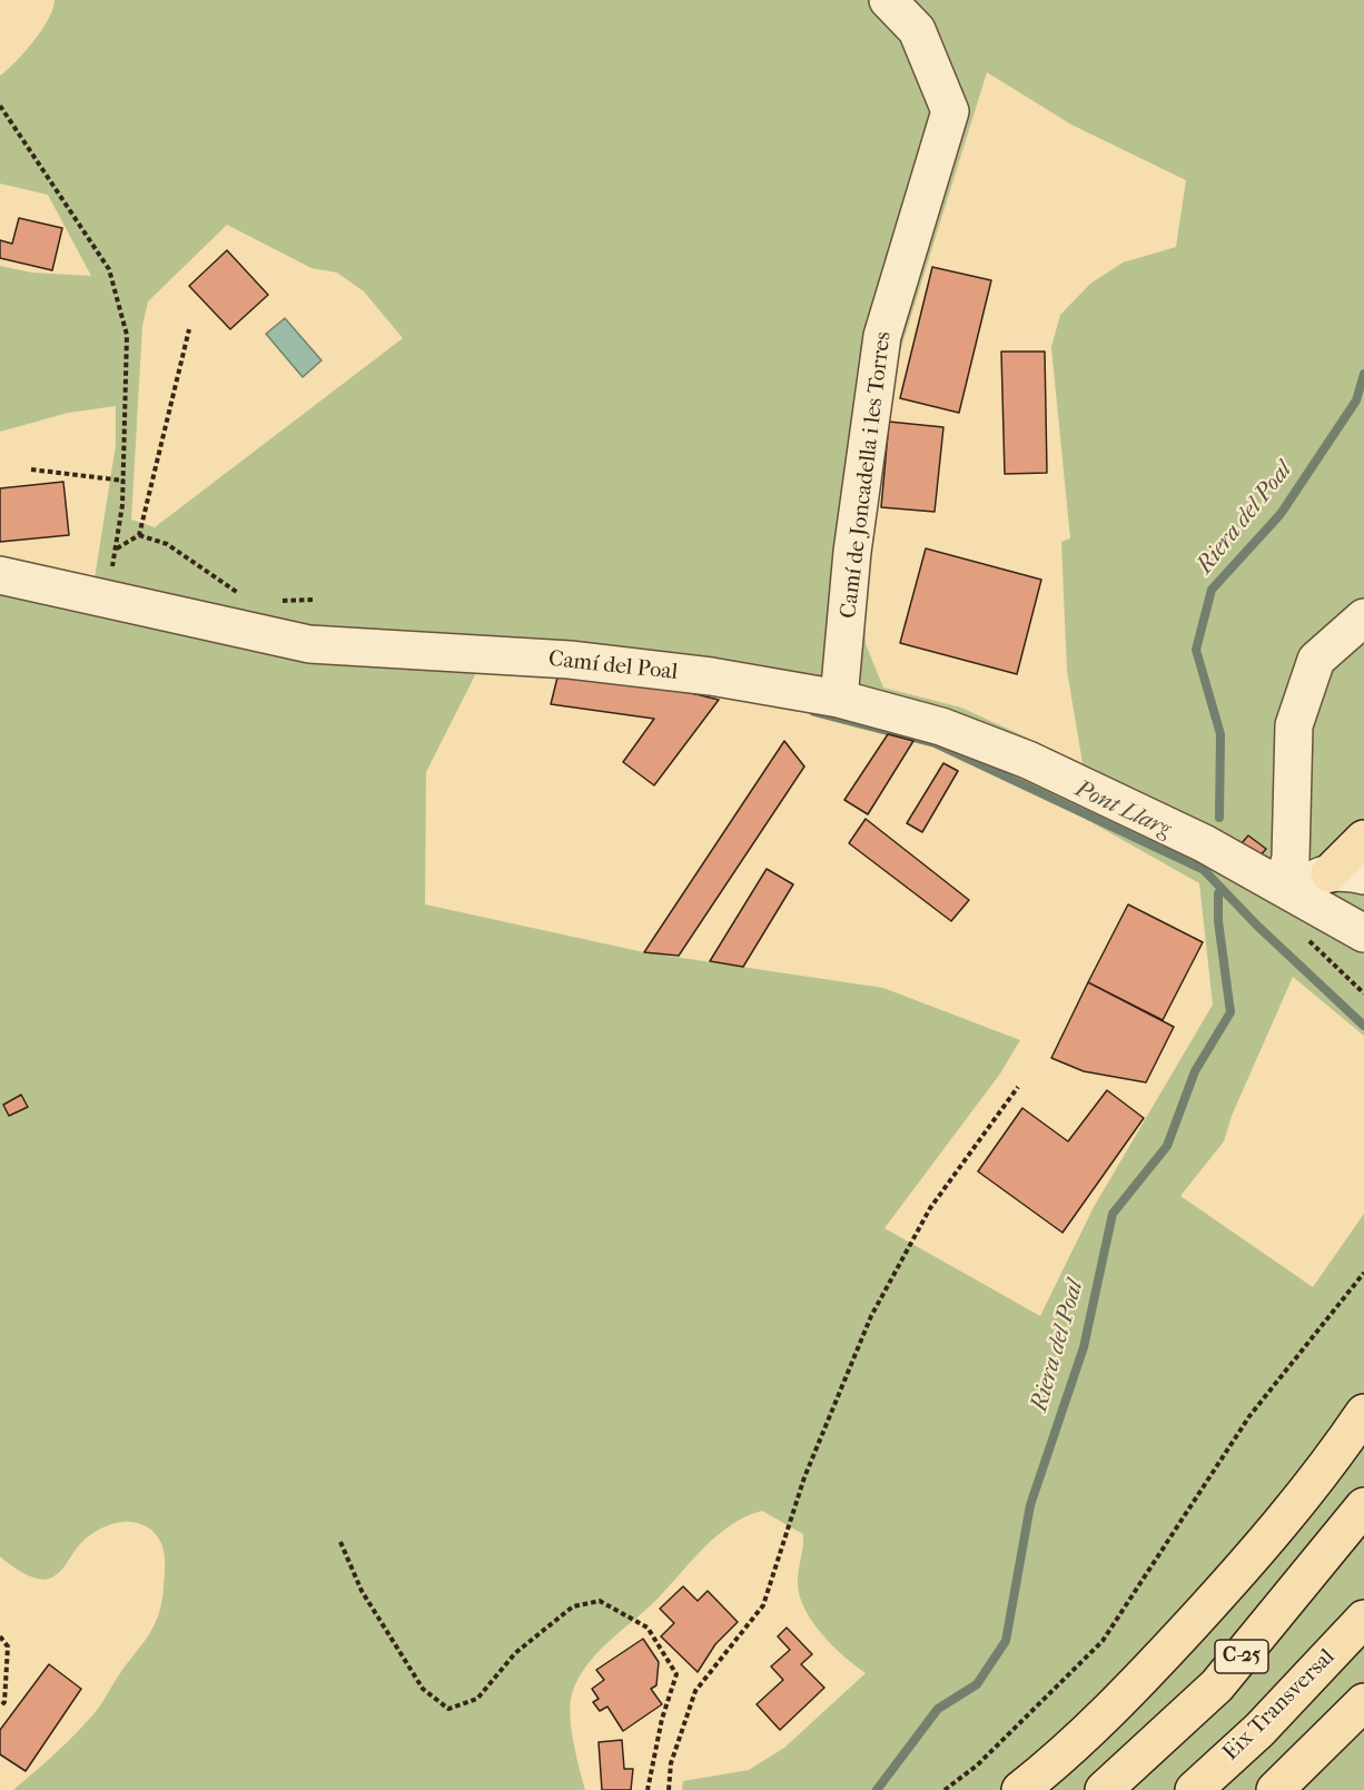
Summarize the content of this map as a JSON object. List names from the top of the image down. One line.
{"streets":{"highway":["C-25","Eix Transversal"],"street":["Camí de Joncadella i les Torres","Camí del Poal"]},"crossings":[["Camí de Joncadella i les Torres","Camí del Poal"]],"water":["Riera del Poal","Pont Llarg"]}
